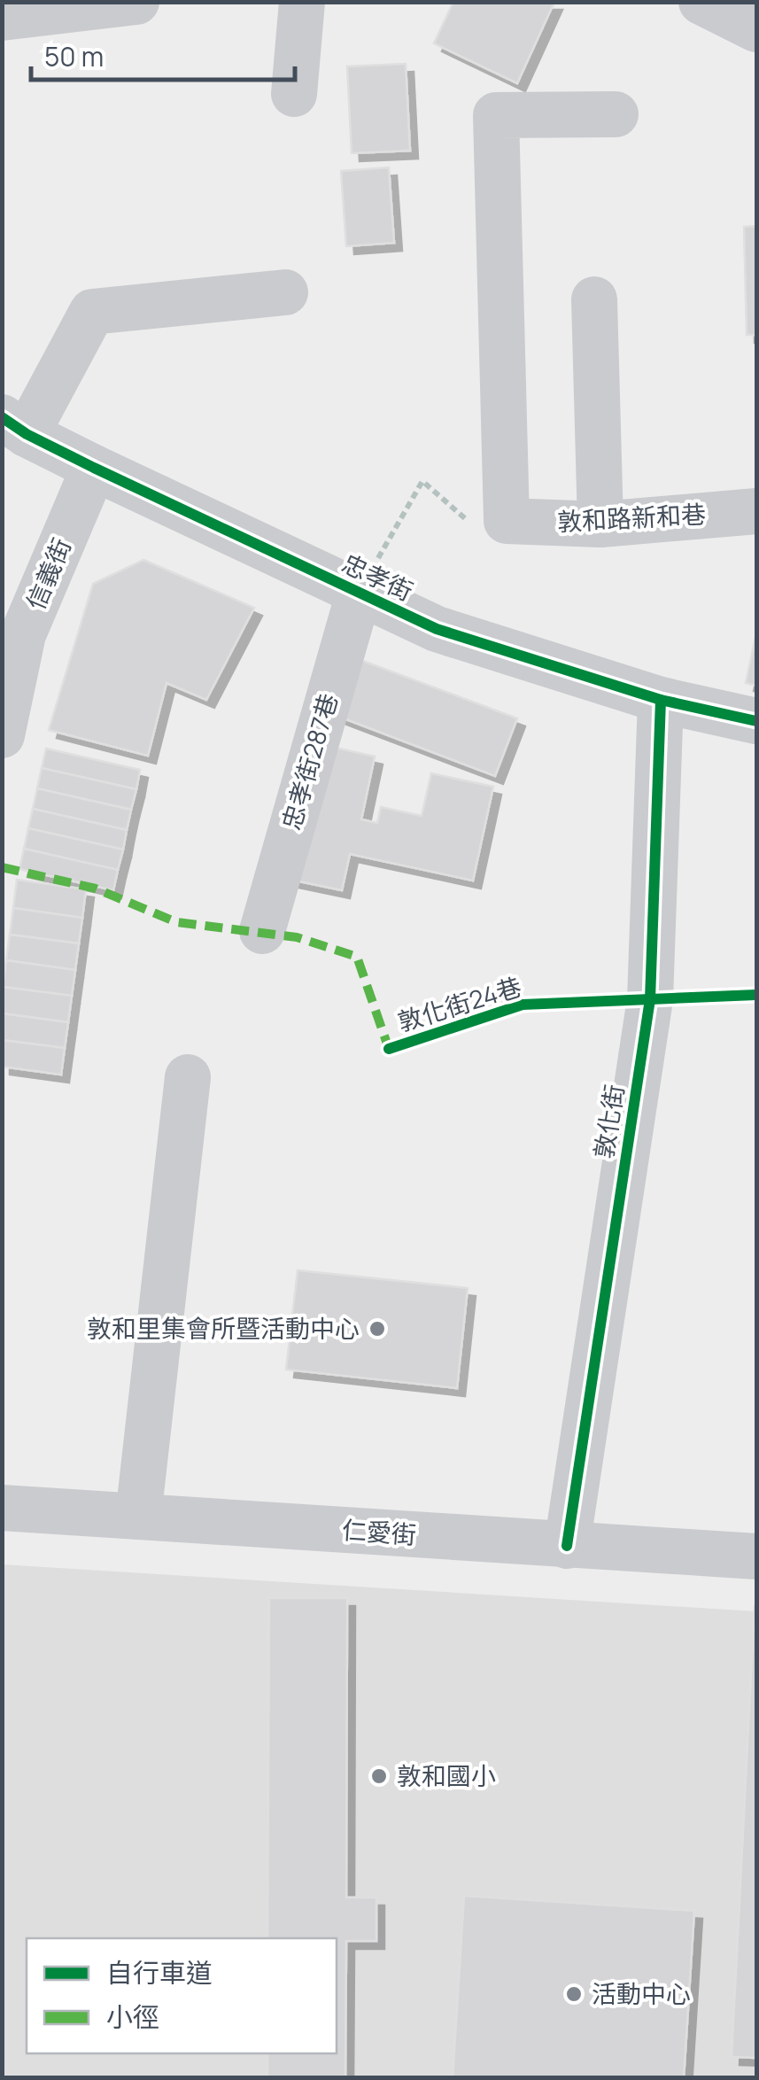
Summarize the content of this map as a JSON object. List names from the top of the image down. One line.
{"streets":{"street":["敦和路新和巷","信義街","忠孝街","忠孝街287巷","敦化街","仁愛街"],"cycle path":["敦化街24巷"]},"crossings":[["信義街","忠孝街"],["忠孝街","忠孝街287巷"],["忠孝街","敦化街"],["敦化街","仁愛街"]],"places":["敦和里集會所暨活動中心","敦和國小","活動中心"],"legend":["自行車道","小徑"],"scale_bar":"50 m"}
